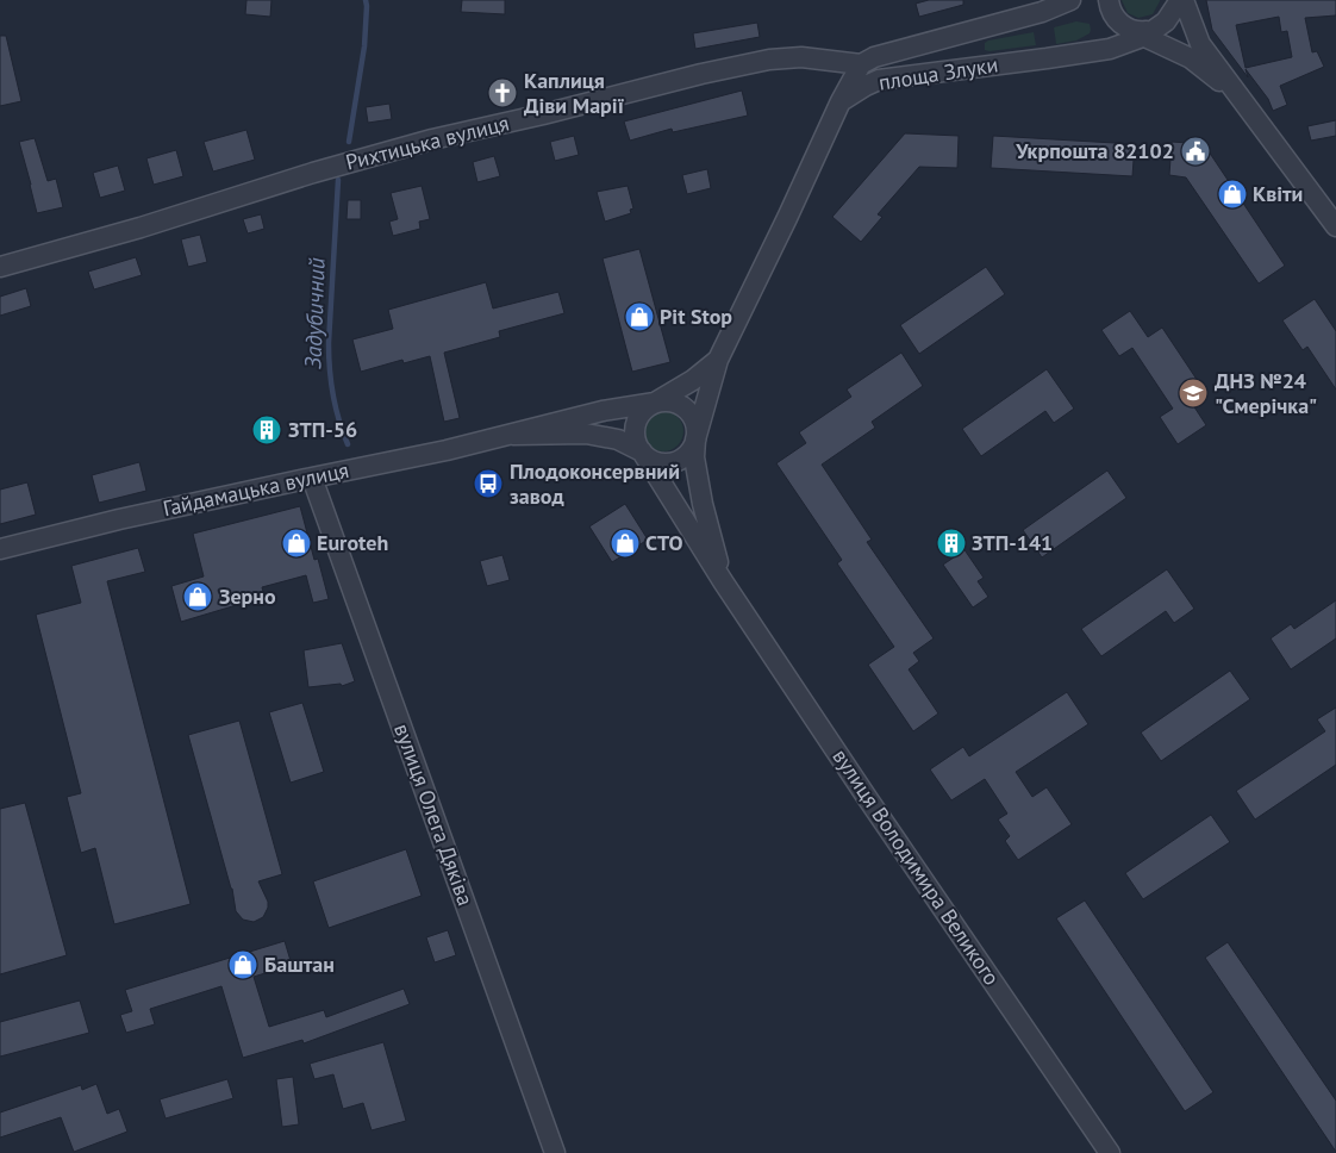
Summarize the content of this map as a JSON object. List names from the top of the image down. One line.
{"streets":{"street":["площа Злуки","Рихтицька вулиця","Гайдамацька вулиця","вулиця Олега Дяківа","вулиця Володимира Великого"]},"crossings":[["площа Злуки","Рихтицька вулиця"],["площа Злуки","вулиця Володимира Великого"],["Гайдамацька вулиця","вулиця Олега Дяківа"],["Гайдамацька вулиця","вулиця Володимира Великого"]],"water":["Задубичний"],"places":{"church":["Каплиця Діви Марії"],"public building":["Укрпошта 82102"],"shop":["Квіти","Pit Stop","Euroteh","СТО","Зерно","Баштан"],"school or university":["ДНЗ №24 \"Смерічка\""],"building":["ЗТП-56","ЗТП-141"],"bus stop":["Плодоконсервний завод"]}}
